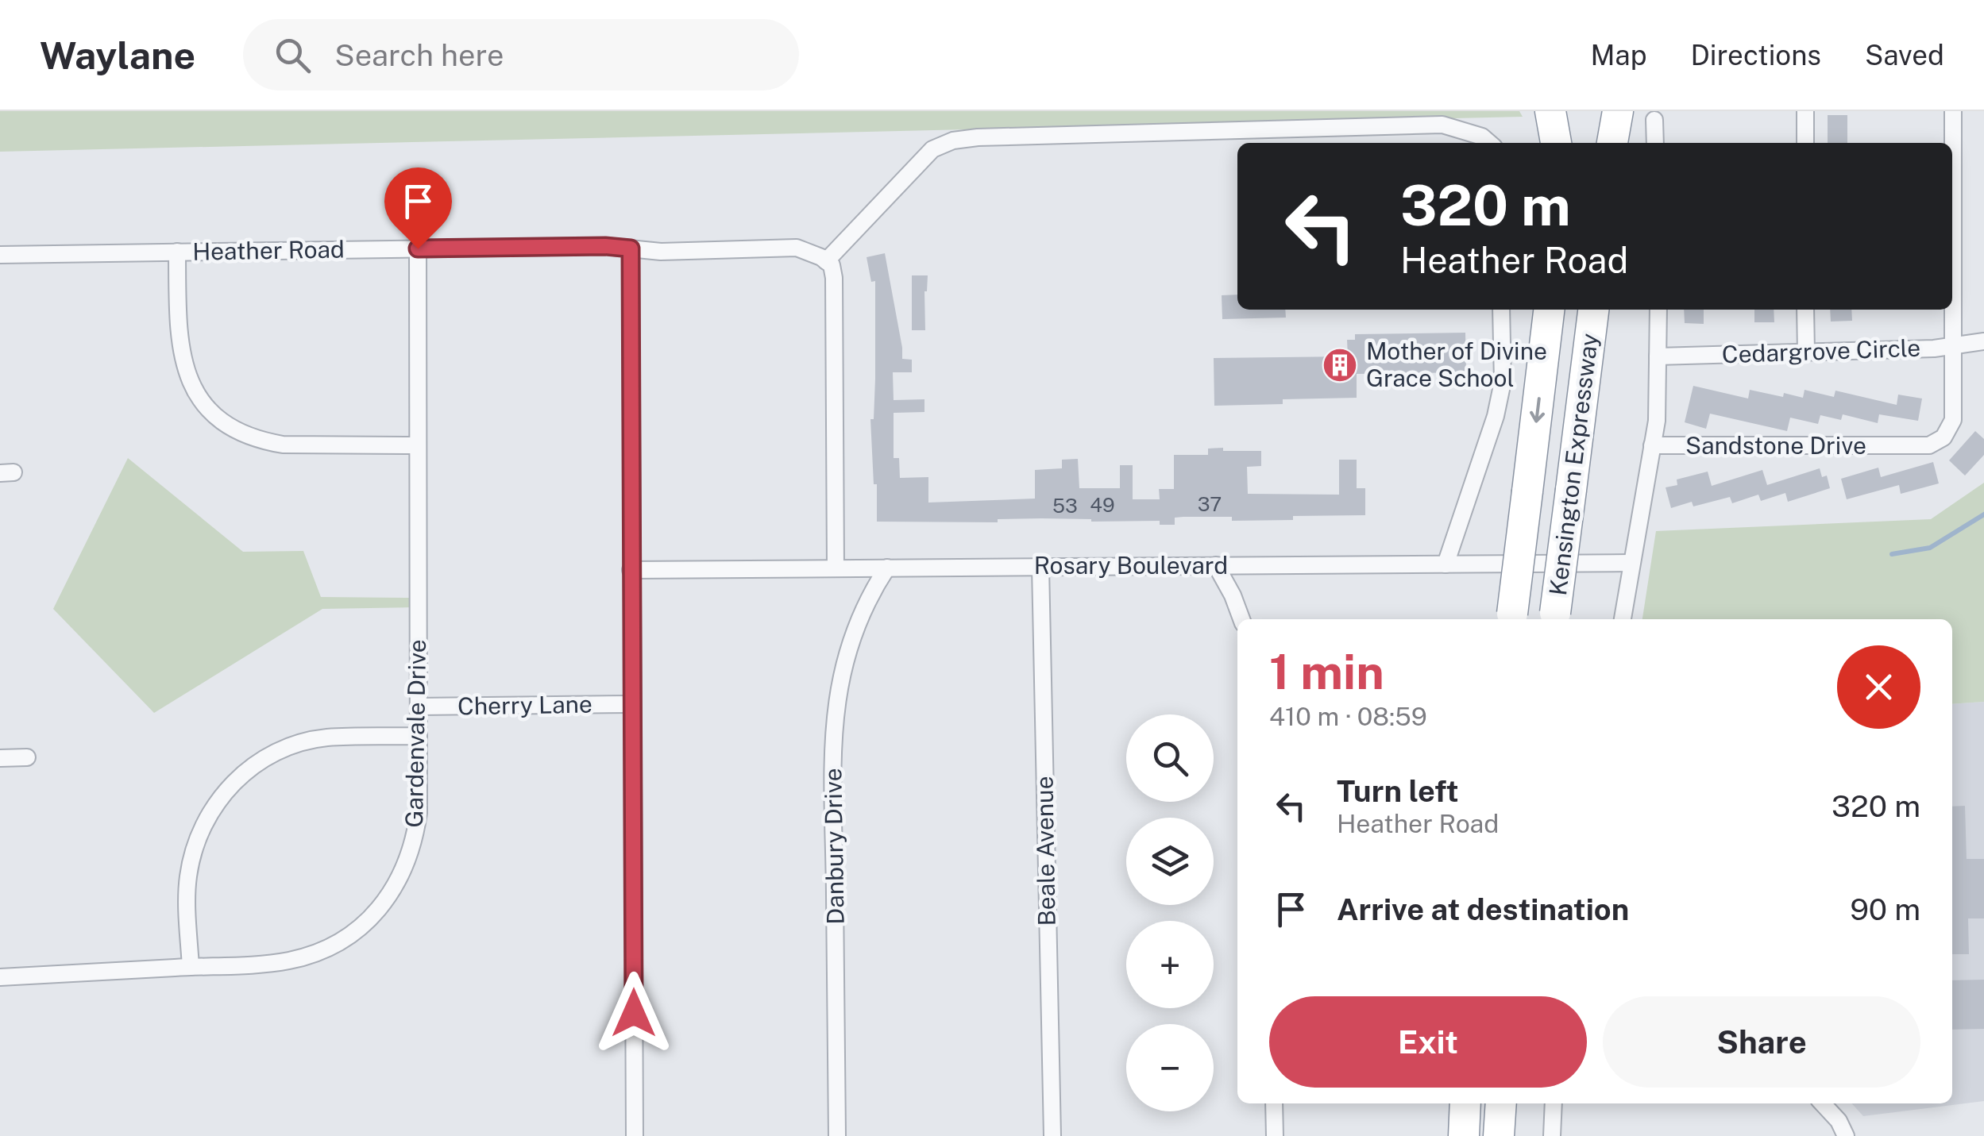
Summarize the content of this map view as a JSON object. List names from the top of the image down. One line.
{"streets":{"highway":["Kensington Expressway"],"street":["Heather Road","Cedargrove Circle","Sandstone Drive","Rosary Boulevard","Cherry Lane","Gardenvale Drive","Danbury Drive","Beale Avenue"]},"crossings":[["Heather Road","Gardenvale Drive"],["Cedargrove Circle","Sandstone Drive"],["Rosary Boulevard","Danbury Drive"],["Rosary Boulevard","Beale Avenue"],["Cherry Lane","Gardenvale Drive"]],"places":{"building":["Mother of Divine Grace School"]},"house_numbers":["37","49","53"],"page":{"header":"Waylane","search":"Search here","nav":["Map","Directions","Saved"],"turn":["320 m","Heather Road"],"heading":["1 min","410 m · 08:59"],"map_buttons":["+","−"],"list":[{"name":"Turn left","note":"Heather Road","value":"320 m"},{"name":"Arrive at destination","value":"90 m"}],"buttons":["Exit","Share"]}}
